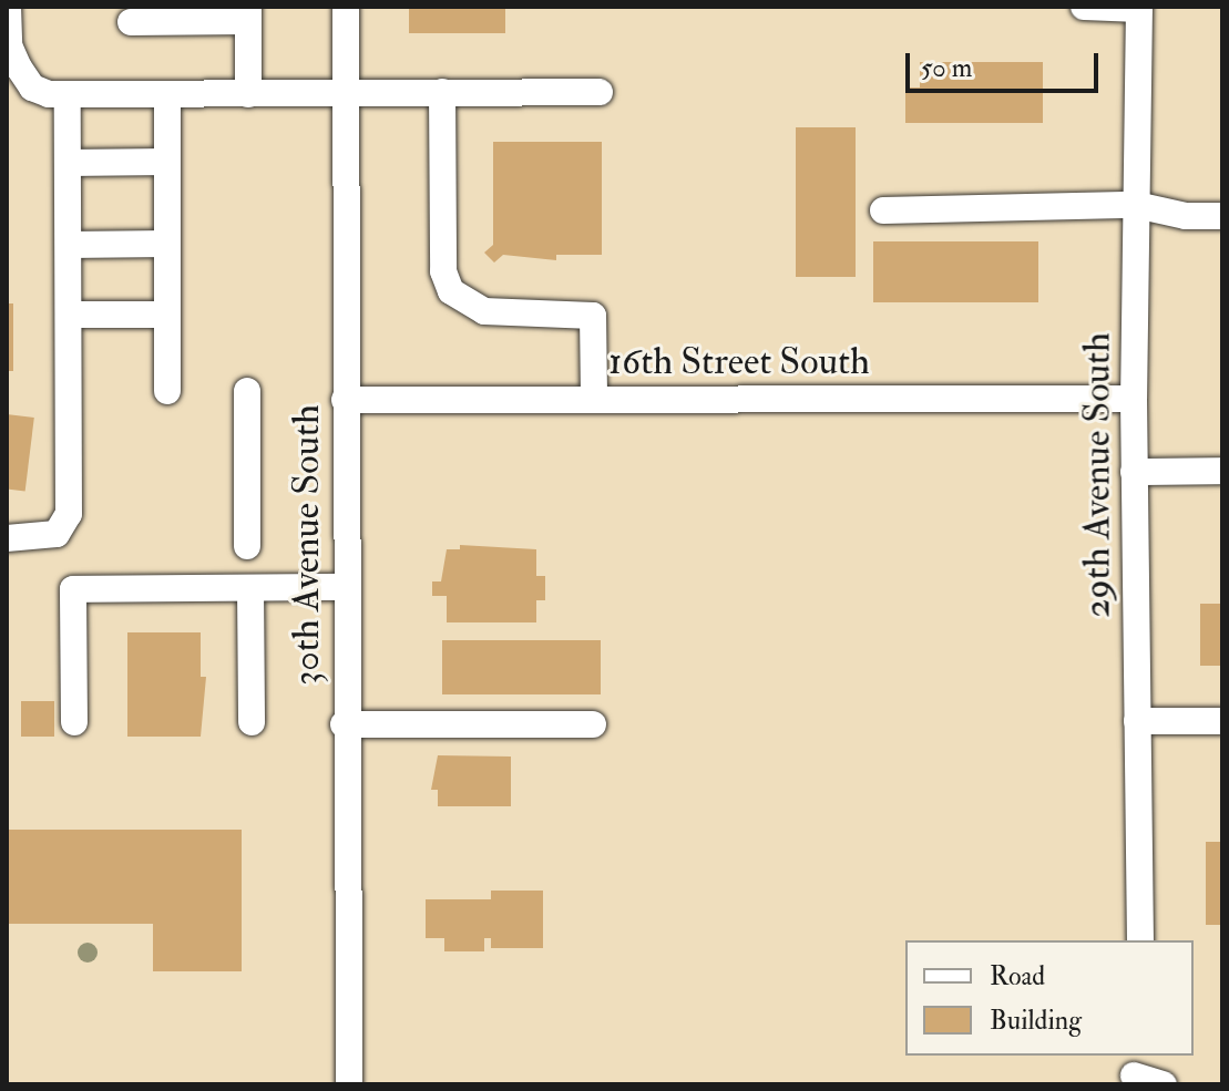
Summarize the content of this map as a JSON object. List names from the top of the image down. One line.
{"streets":{"street":["16th Street South","29th Avenue South","30th Avenue South"]},"crossings":[["16th Street South","29th Avenue South"],["16th Street South","30th Avenue South"]],"legend":["Road","Building"],"scale_bar":"50 m"}
